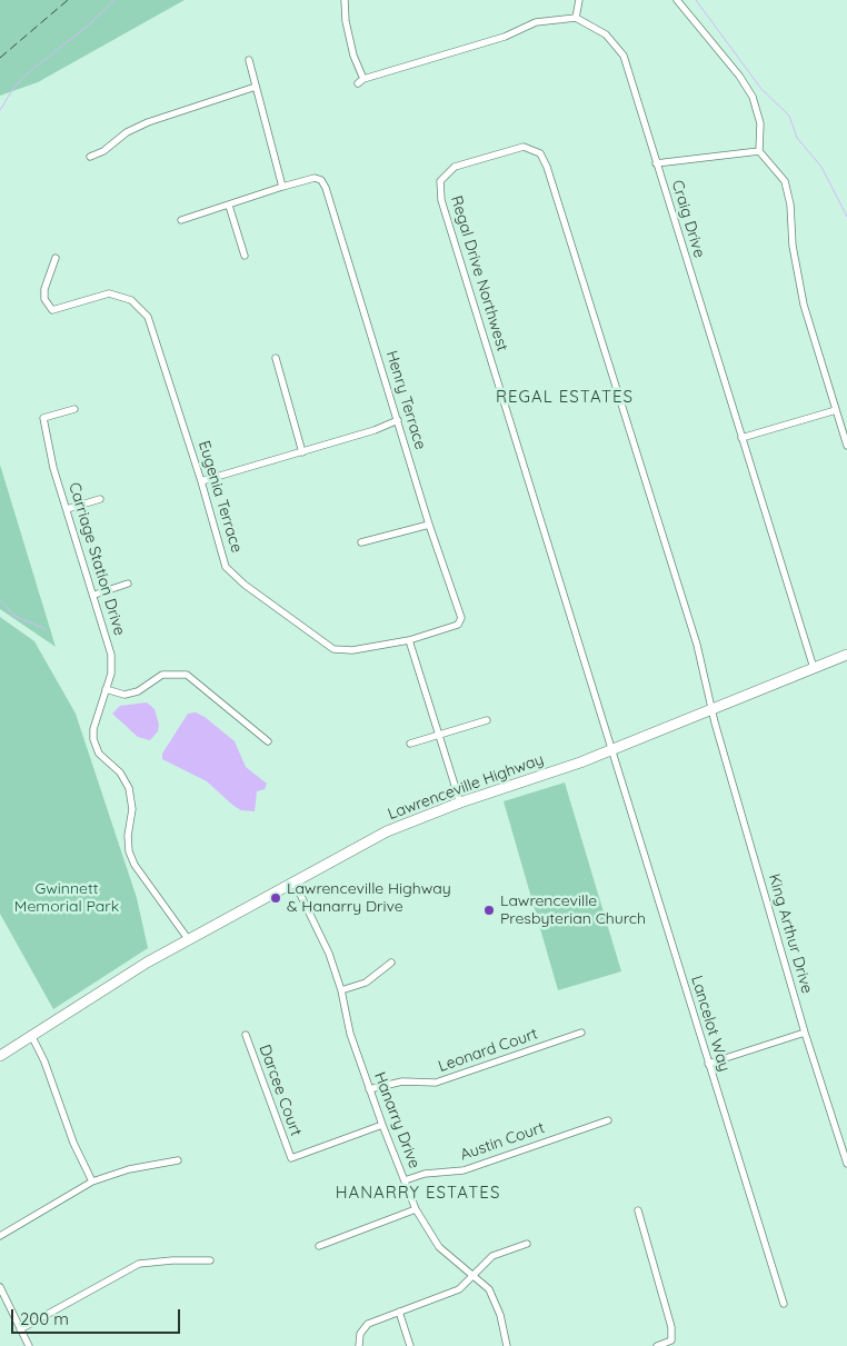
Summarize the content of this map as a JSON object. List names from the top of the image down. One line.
{"streets":{"main road":["Lawrenceville Highway"],"street":["Craig Drive","Regal Drive Northwest","Henry Terrace","Eugenia Terrace","Carriage Station Drive","King Arthur Drive","Lancelot Way","Leonard Court","Darcee Court","Hanarry Drive","Austin Court"]},"crossings":[["Craig Drive","Lawrenceville Highway"],["Regal Drive Northwest","Lawrenceville Highway"],["Regal Drive Northwest","King Arthur Drive"],["Regal Drive Northwest","Lancelot Way"],["Henry Terrace","Eugenia Terrace"],["Carriage Station Drive","Lawrenceville Highway"],["Lawrenceville Highway","King Arthur Drive"],["Lawrenceville Highway","Lancelot Way"],["Lawrenceville Highway","Hanarry Drive"],["Leonard Court","Hanarry Drive"],["Darcee Court","Hanarry Drive"],["Hanarry Drive","Austin Court"]],"districts":["REGAL ESTATES","HANARRY ESTATES"],"parks":["Gwinnett Memorial Park"],"places":["Lawrenceville Highway & Hanarry Drive","Lawrenceville Presbyterian Church"],"scale_bar":"200 m"}
